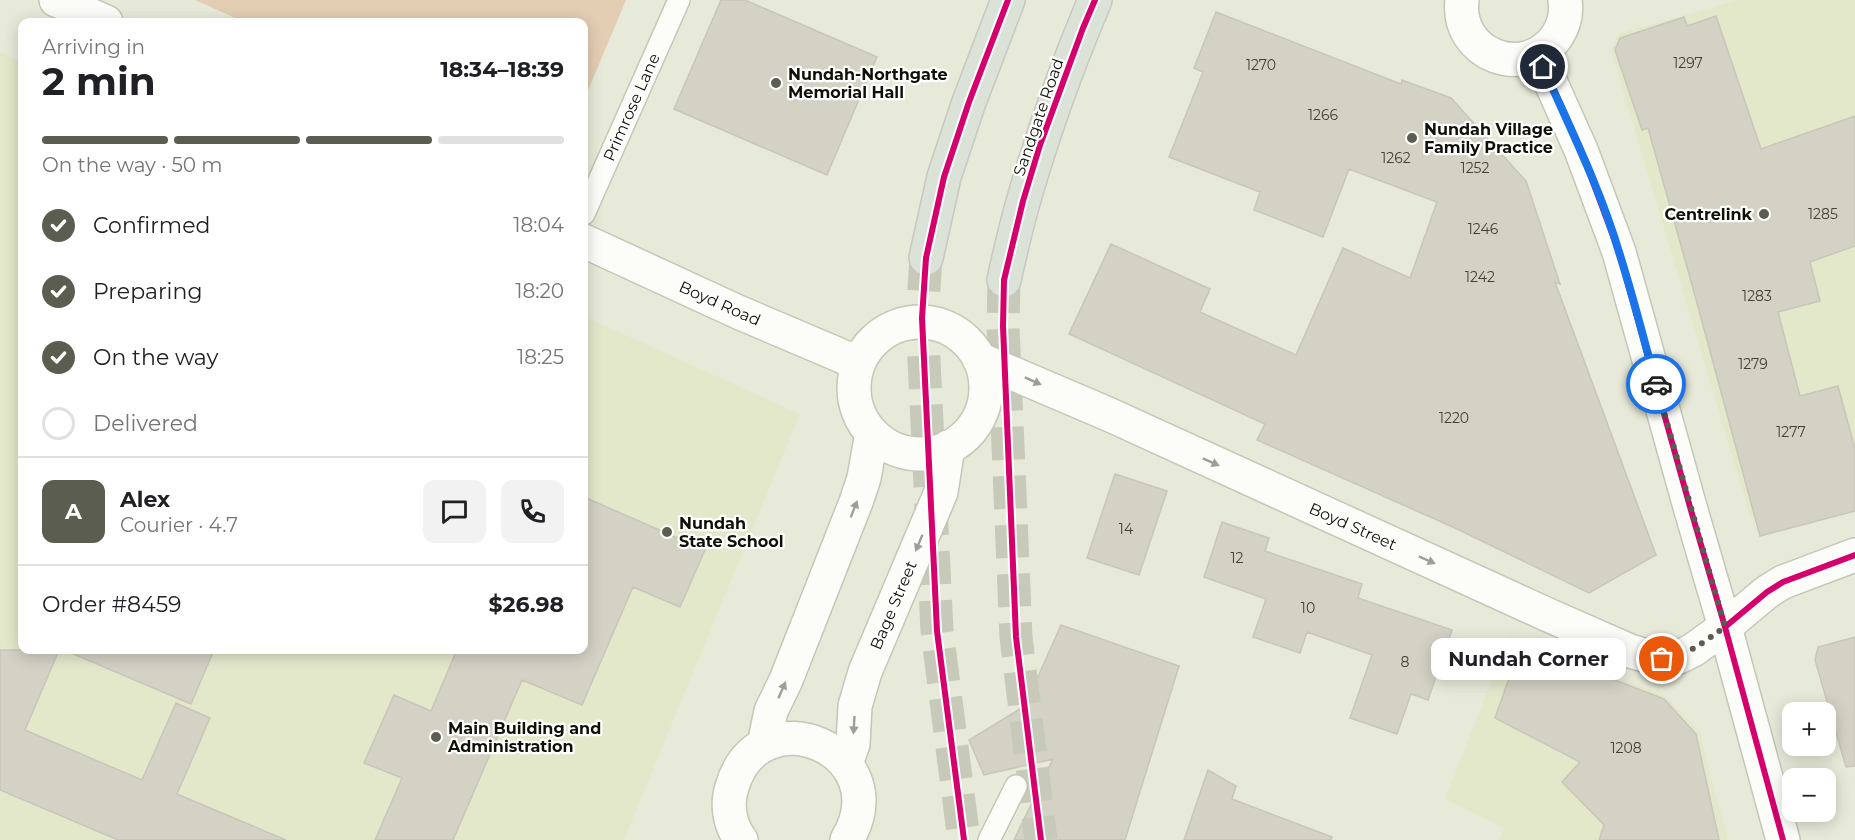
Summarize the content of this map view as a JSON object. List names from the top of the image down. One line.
{"streets":{"highway":["Sandgate Road"],"street":["Boyd Road","Boyd Street","Bage Street"],"lane":["Primrose Lane"]},"crossings":[["Boyd Road","Boyd Street"],["Boyd Road","Bage Street"],["Boyd Street","Bage Street"]],"one_way":["Boyd Street"],"places":["Nundah-Northgate Memorial Hall","Nundah Village Family Practice","Centrelink","Nundah State School","Nundah Corner","Main Building and Administration"],"house_numbers":["1297","1270","1266","1262","1252","1285","1246","1242","1283","1279","1220","1277","14","12","10","8","1208"],"page":{"heading":["2 min","Arriving in","18:34–18:39"],"panel":["Alex","Courier · 4.7","Order #8459","$26.98"],"bar":"On the way · 50 m","list":[["Confirmed","18:04"],["Preparing","18:20"],["On the way","18:25"],"Delivered"],"round":"A","bubble":"Nundah Corner","map_buttons":["+","−"]}}
